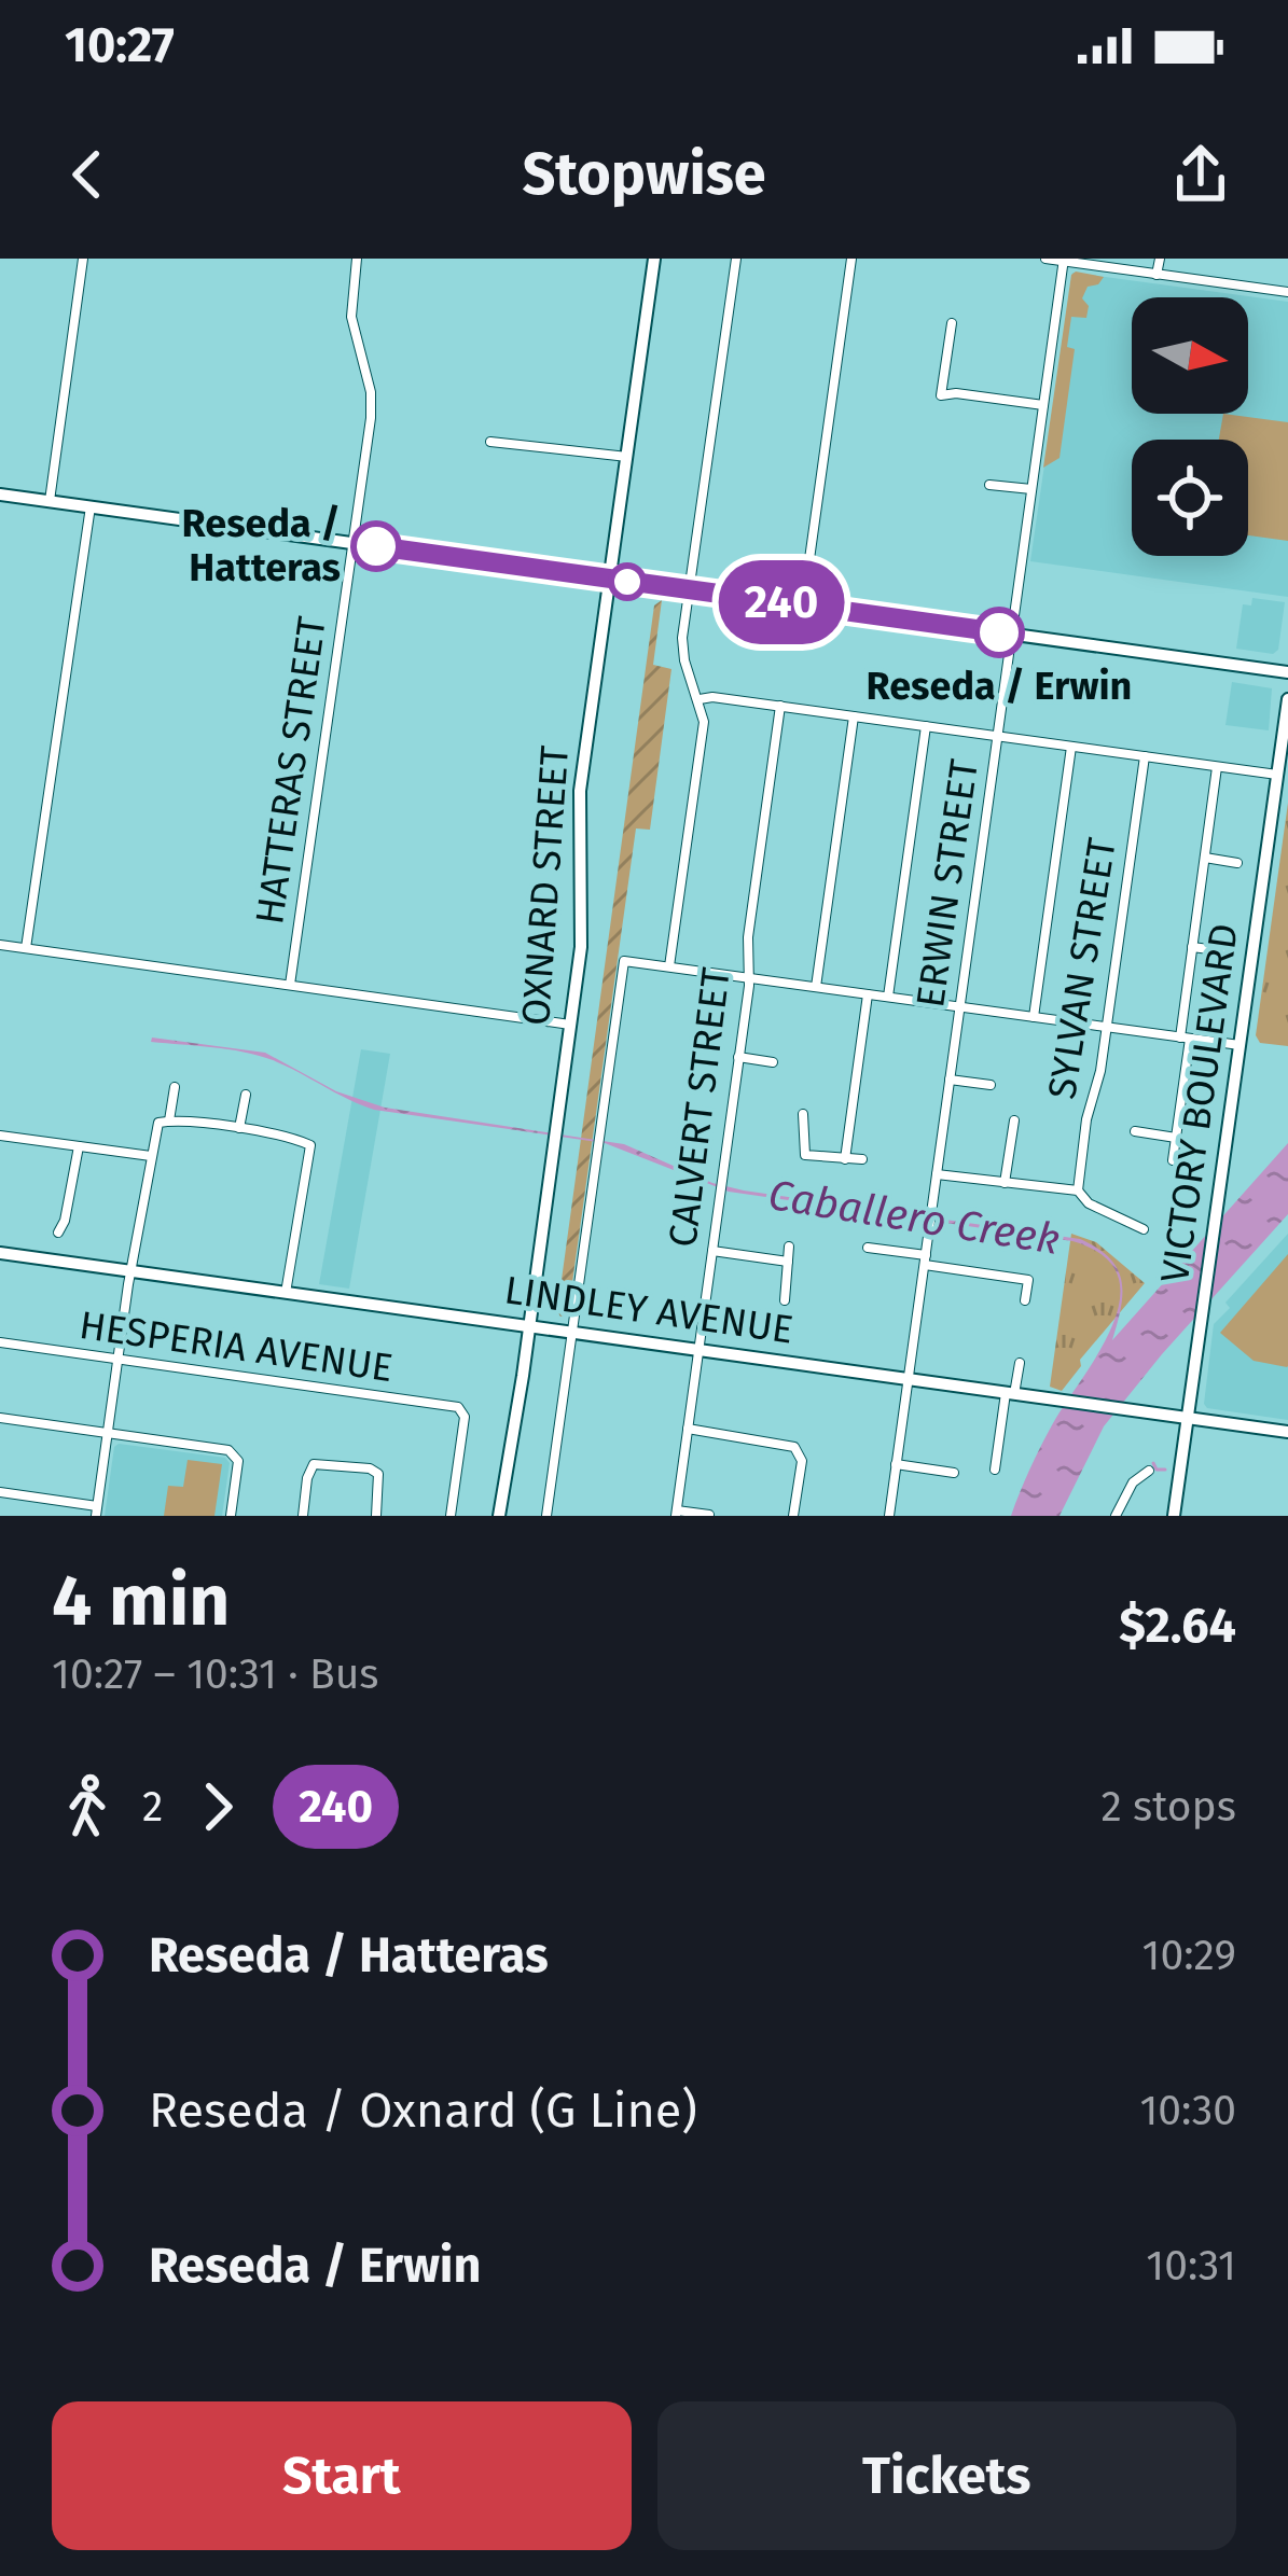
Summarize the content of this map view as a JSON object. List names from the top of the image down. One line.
{"streets":{"main road":["OXNARD STREET","VICTORY BOULEVARD","LINDLEY AVENUE"],"street":["HATTERAS STREET","ERWIN STREET","SYLVAN STREET","CALVERT STREET","HESPERIA AVENUE"]},"crossings":[["ERWIN STREET","LINDLEY AVENUE"],["OXNARD STREET","LINDLEY AVENUE"],["VICTORY BOULEVARD","LINDLEY AVENUE"],["CALVERT STREET","LINDLEY AVENUE"]],"water":["Caballero Creek"],"places":["Reseda / Hatteras","Reseda / Erwin"],"lines":["bus line 240"],"north":"right","page":{"status":"10:27","header":"Stopwise","on_map":"240","heading":["4 min","10:27 – 10:31 · Bus","$2.64"],"legs":["2","240","2 stops"],"list":[{"name":"Reseda / Hatteras","value":"10:29"},{"name":"Reseda / Oxnard (G Line)","value":"10:30"},{"name":"Reseda / Erwin","value":"10:31"}],"buttons":["Start","Tickets"]}}
